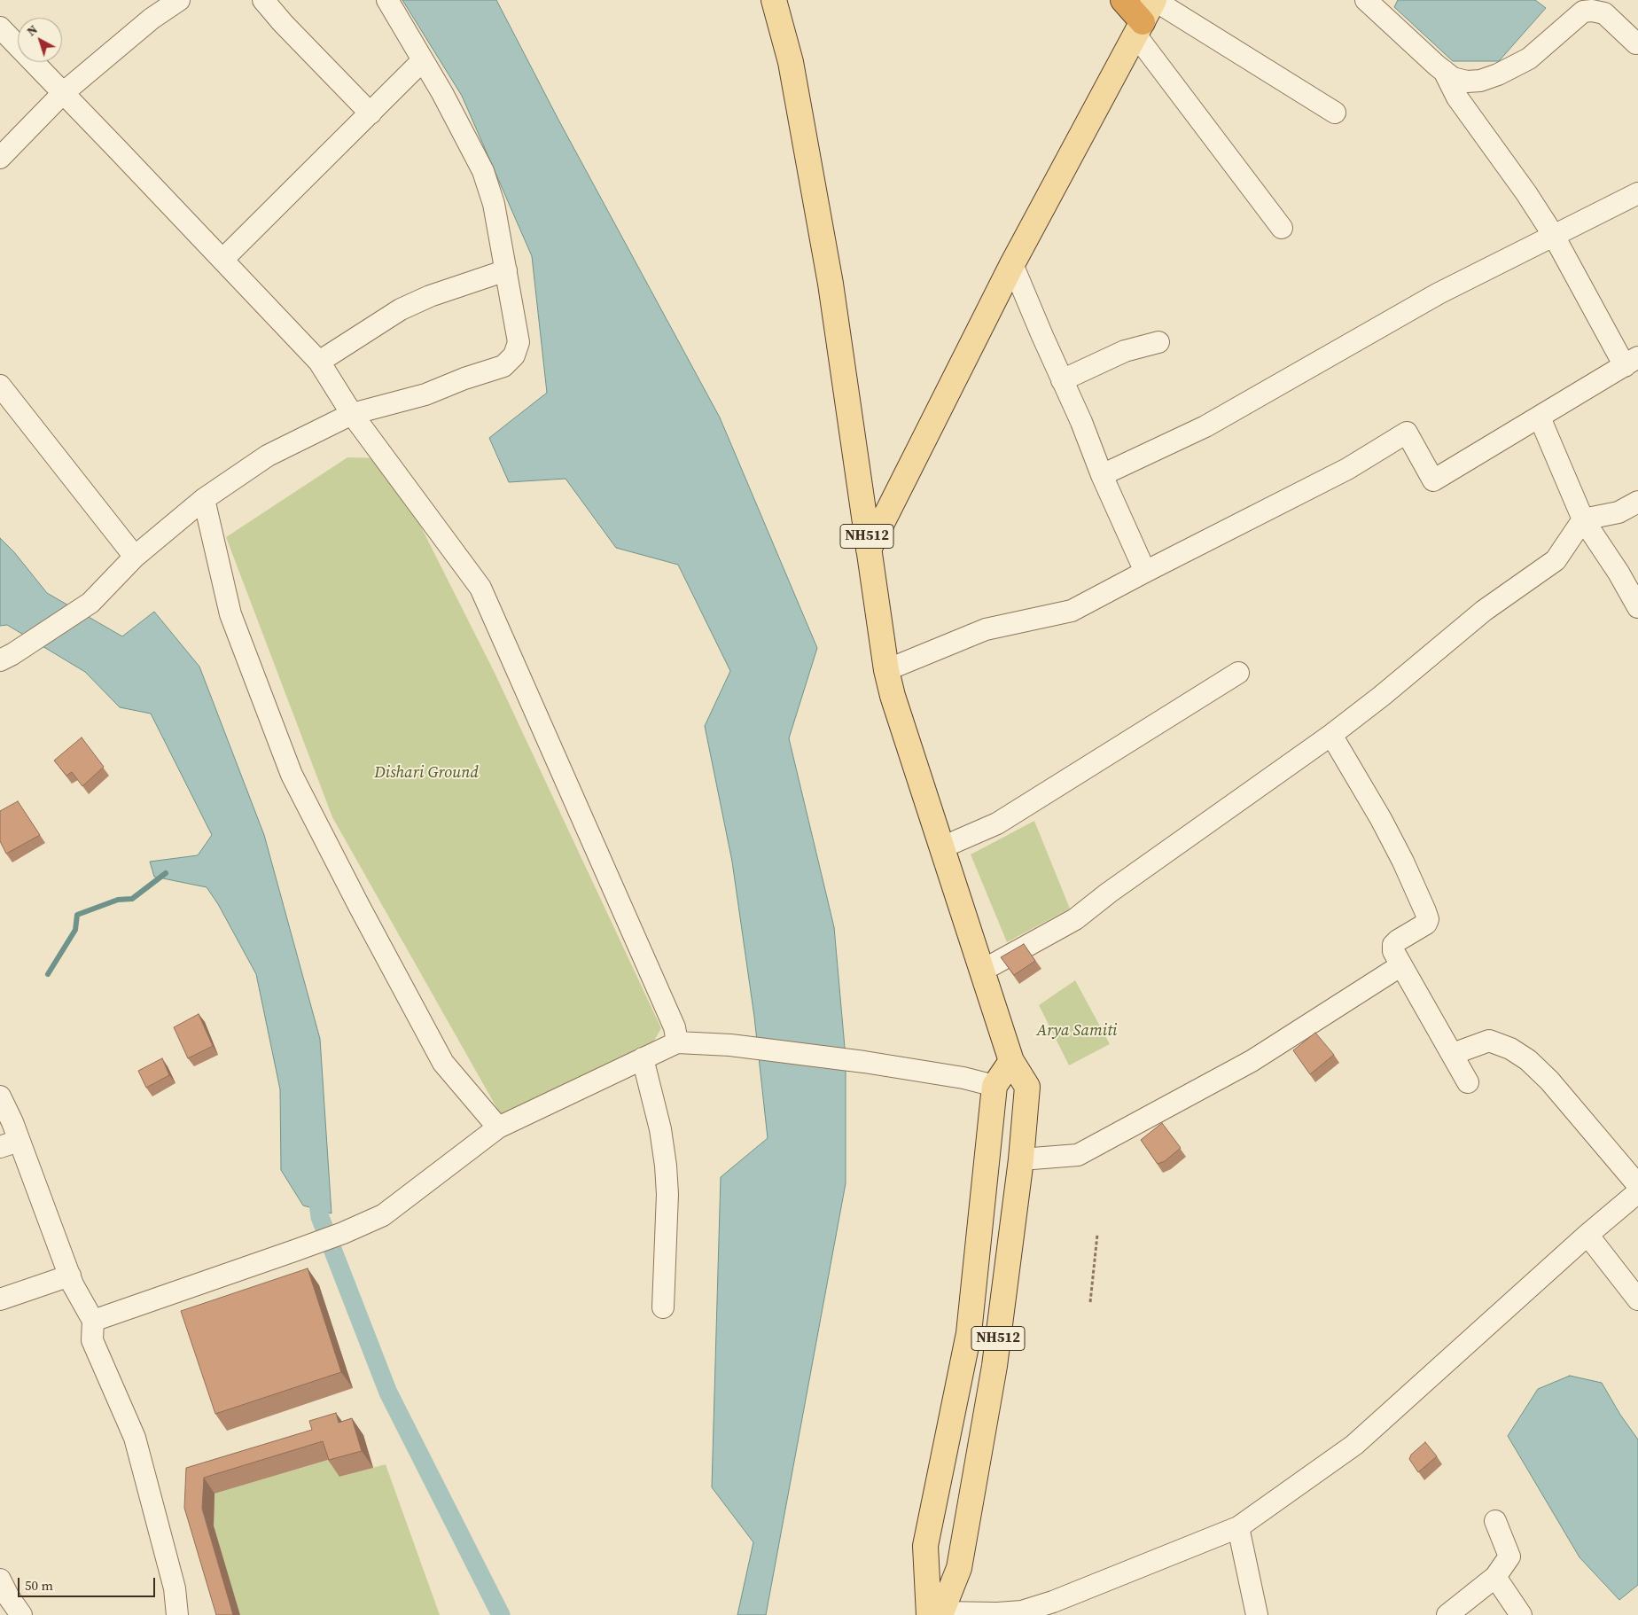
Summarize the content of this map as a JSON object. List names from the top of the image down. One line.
{"streets":{"main road":["NH512"]},"parks":["Dishari Ground","Arya Samiti"],"scale_bar":"50 m","north":"top left"}
